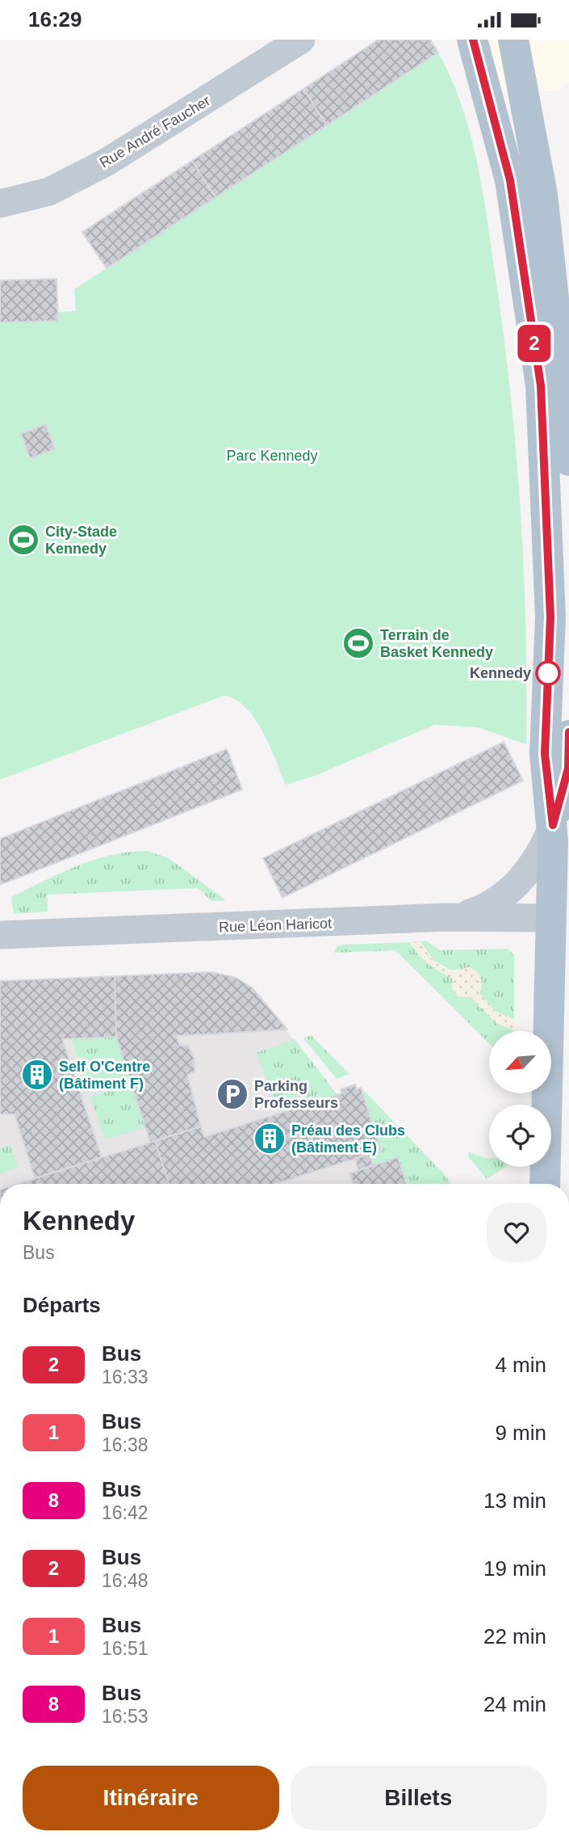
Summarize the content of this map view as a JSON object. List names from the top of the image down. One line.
{"streets":{"street":["Rue André Faucher","Rue Léon Haricot"]},"parks":["Parc Kennedy"],"places":{"sports":["City-Stade Kennedy","Terrain de Basket Kennedy"],"other":["Kennedy"],"building":["Self O'Centre (Bâtiment F)","Préau des Clubs (Bâtiment E)"],"parking":["Parking Professeurs"]},"lines":["bus line 2"],"north":"bottom left","page":{"status":"16:29","on_map":"2","heading":[["Kennedy","Bus"],"Départs"],"list":[{"mark":"2","name":"Bus","note":"16:33","value":"4 min"},{"mark":"1","name":"Bus","note":"16:38","value":"9 min"},{"mark":"8","name":"Bus","note":"16:42","value":"13 min"},{"mark":"2","name":"Bus","note":"16:48","value":"19 min"},{"mark":"1","name":"Bus","note":"16:51","value":"22 min"},{"mark":"8","name":"Bus","note":"16:53","value":"24 min"}],"buttons":["Itinéraire","Billets"]}}
